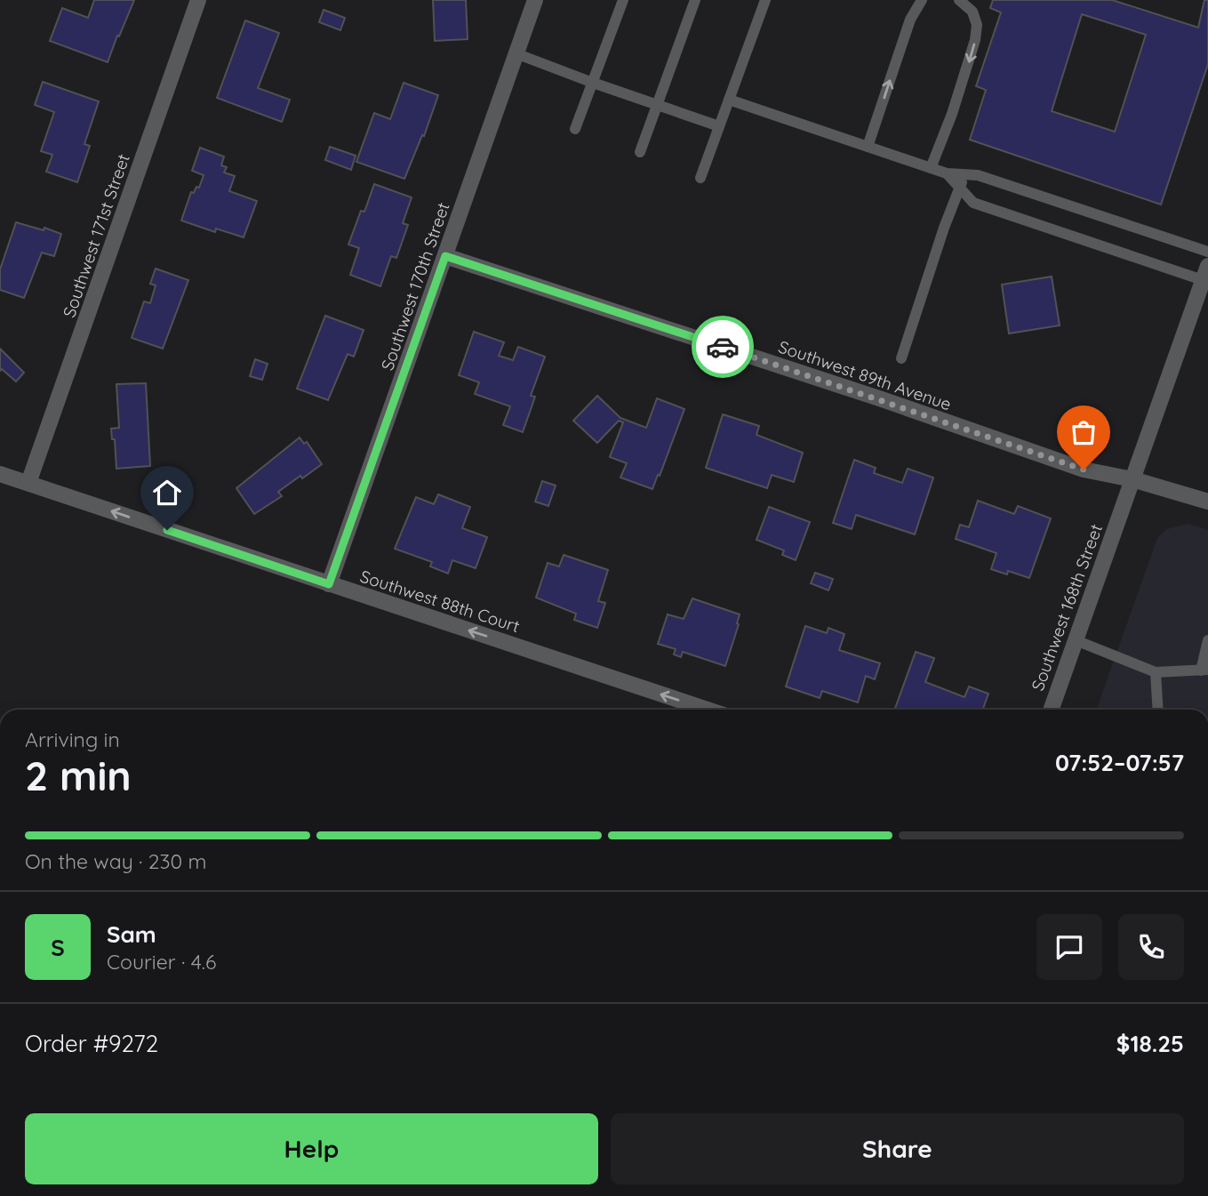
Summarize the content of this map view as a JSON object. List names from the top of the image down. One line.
{"streets":{"street":["Southwest 171st Street","Southwest 170th Street","Southwest 89th Avenue","Southwest 88th Court","Southwest 168th Street"]},"crossings":[["Southwest 171st Street","Southwest 88th Court"],["Southwest 170th Street","Southwest 89th Avenue"],["Southwest 170th Street","Southwest 88th Court"],["Southwest 89th Avenue","Southwest 168th Street"]],"one_way":["Southwest 88th Court"],"page":{"heading":["2 min","Arriving in","07:52–07:57"],"panel":["Sam","Courier · 4.6","Order #9272","$18.25"],"bar":"On the way · 230 m","round":"S","buttons":["Help","Share"]}}
